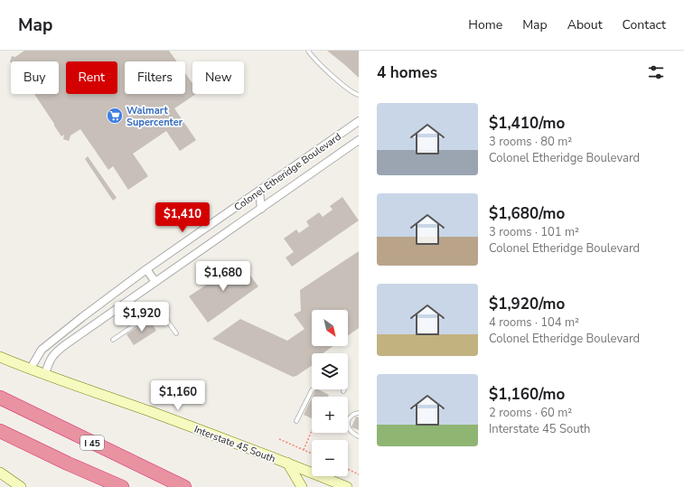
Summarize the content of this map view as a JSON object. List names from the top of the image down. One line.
{"streets":{"highway":["I 45"],"main road":["Interstate 45 South"],"street":["Colonel Etheridge Boulevard"]},"crossings":[["Colonel Etheridge Boulevard","Interstate 45 South"]],"places":{"supermarket":["Walmart Supercenter"]},"north":"bottom right","page":{"header":"Map","nav":["Home","Map","About","Contact"],"heading":"4 homes","chip":["Buy","Rent","Filters","New"],"list":[{"name":"$1,410/mo","note":"3 rooms · 80 m² · Colonel Etheridge Boulevard"},{"name":"$1,680/mo","note":"3 rooms · 101 m² · Colonel Etheridge Boulevard"},{"name":"$1,920/mo","note":"4 rooms · 104 m² · Colonel Etheridge Boulevard"},{"name":"$1,160/mo","note":"2 rooms · 60 m² · Interstate 45 South"}],"price":["$1,410","$1,680","$1,920","$1,160"],"map_buttons":["+","−"]}}
